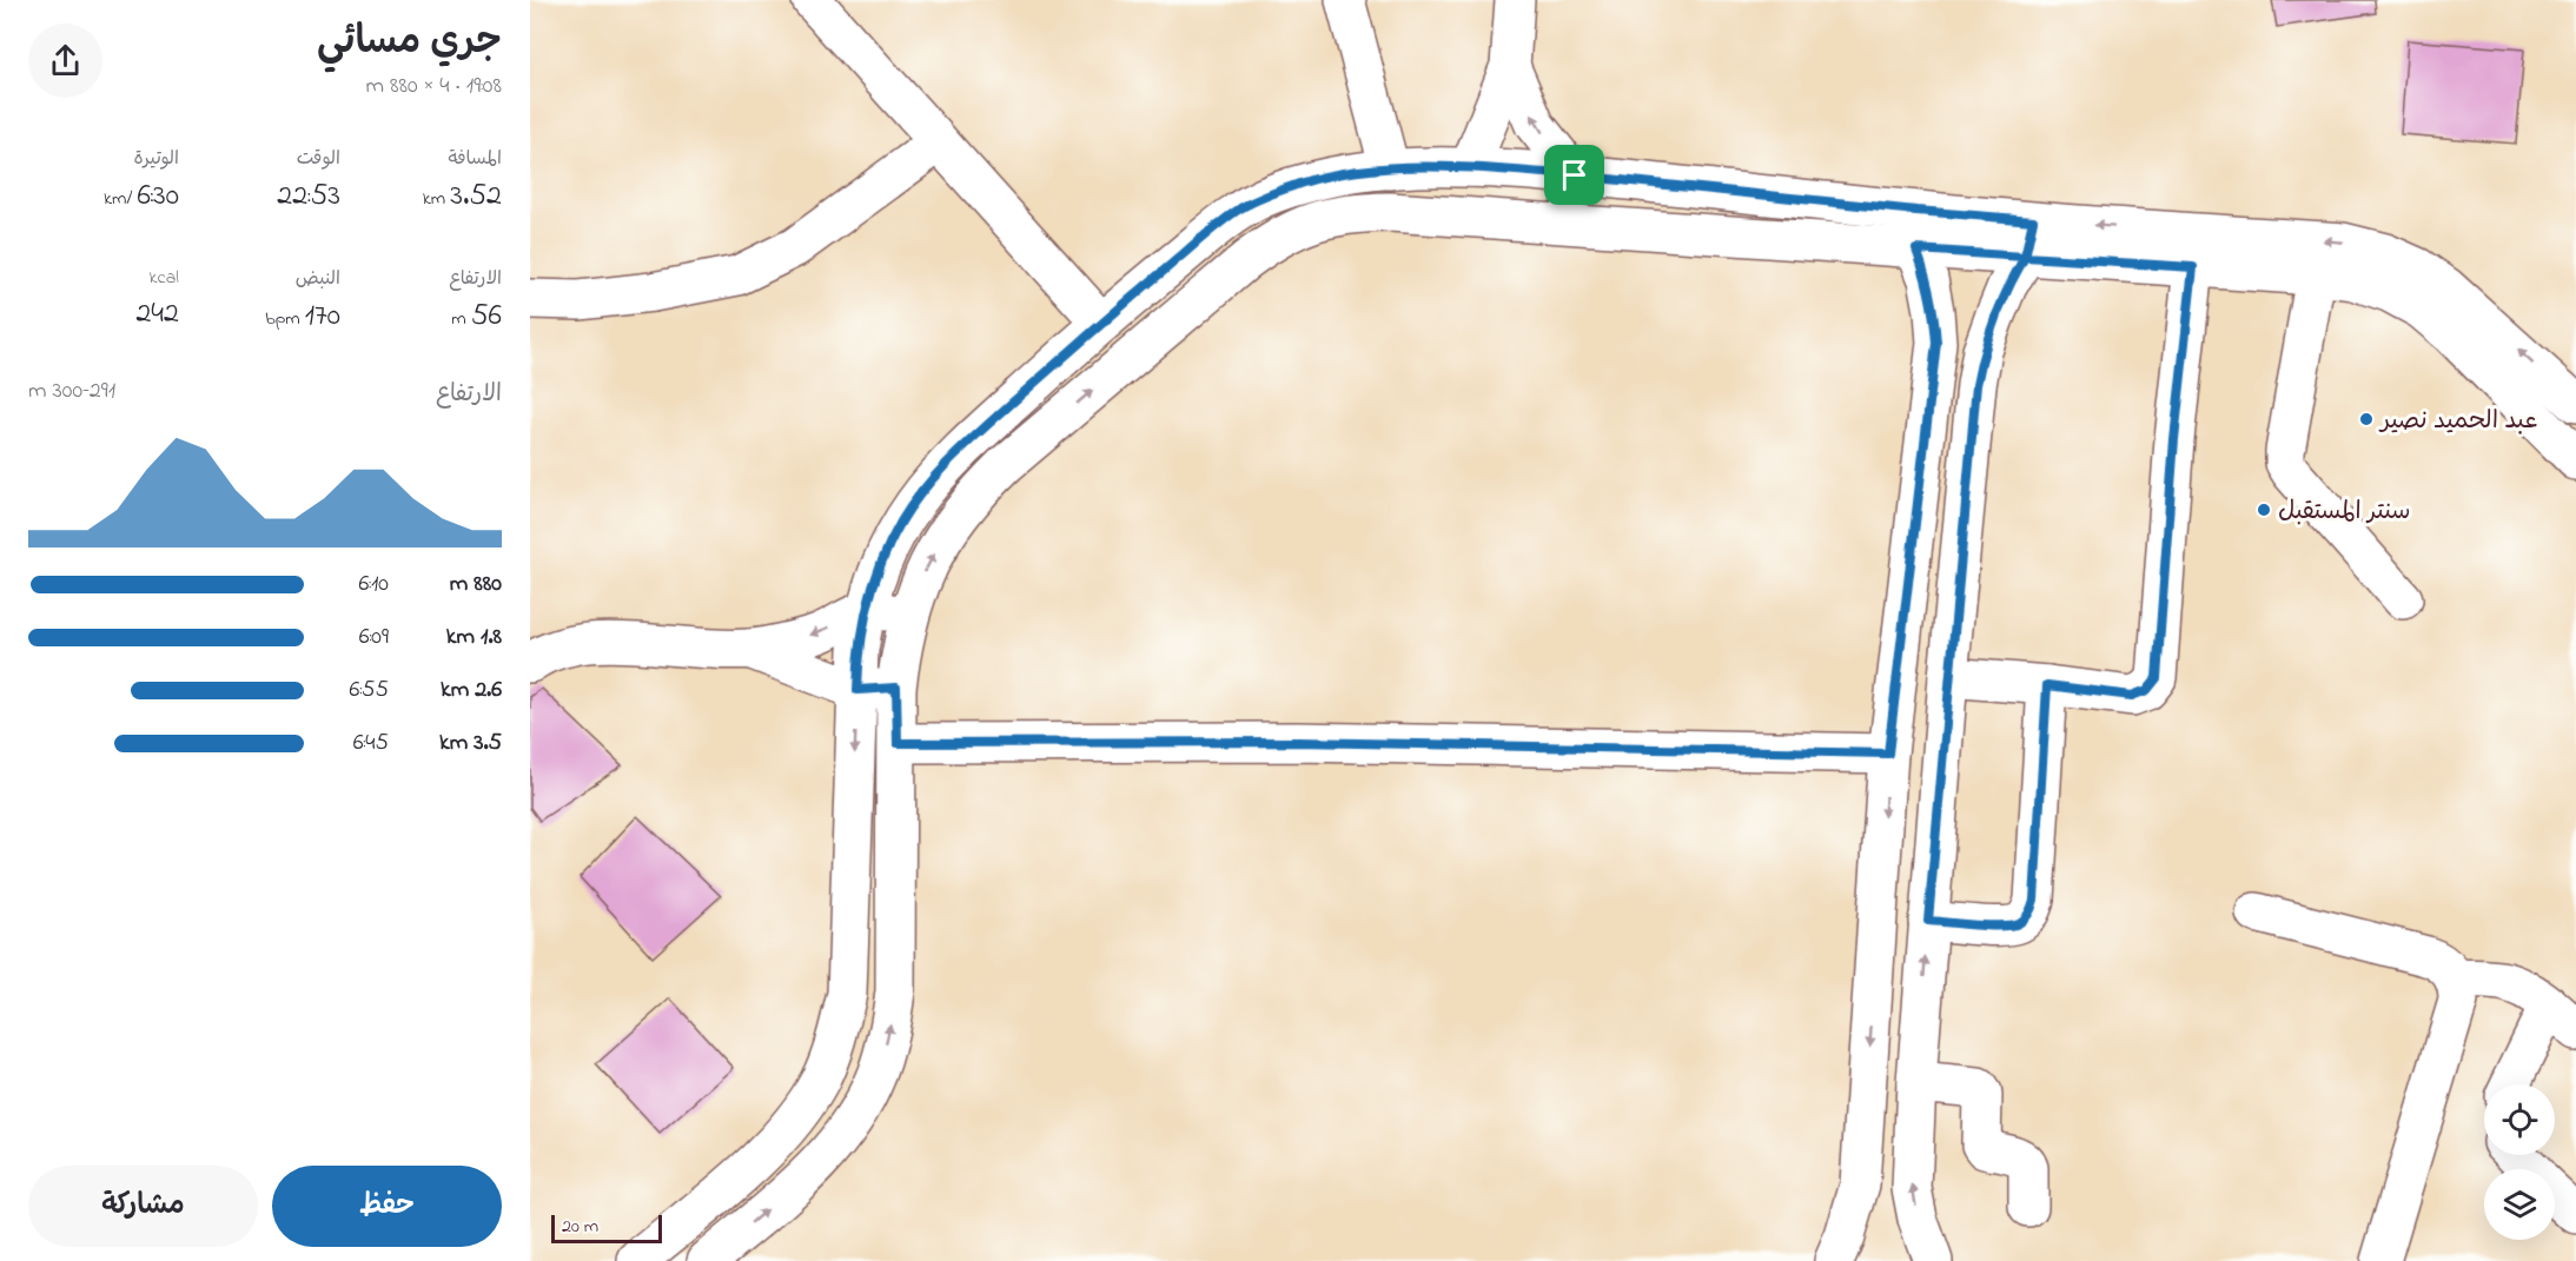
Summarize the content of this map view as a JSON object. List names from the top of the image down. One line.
{"places":["عبد الحميد نصير","سنتر المستقبل"],"scale_bar":"20 m","page":{"heading":["جري مسائي","19:08 · 4 × 880 m"],"stats":[["المسافة","3.52 km"],["الوقت","22:53"],["الوتيرة","6:30 /km"],["الارتفاع","56 m"],["النبض","170 bpm"],["kcal","242"]],"chart":["الارتفاع","291–300 m"],"list":[{"name":"880 m","note":"6:10"},{"name":"1.8 km","note":"6:09"},{"name":"2.6 km","note":"6:55"},{"name":"3.5 km","note":"6:45"}],"buttons":["حفظ","مشاركة"],"scale":"20 m"}}
